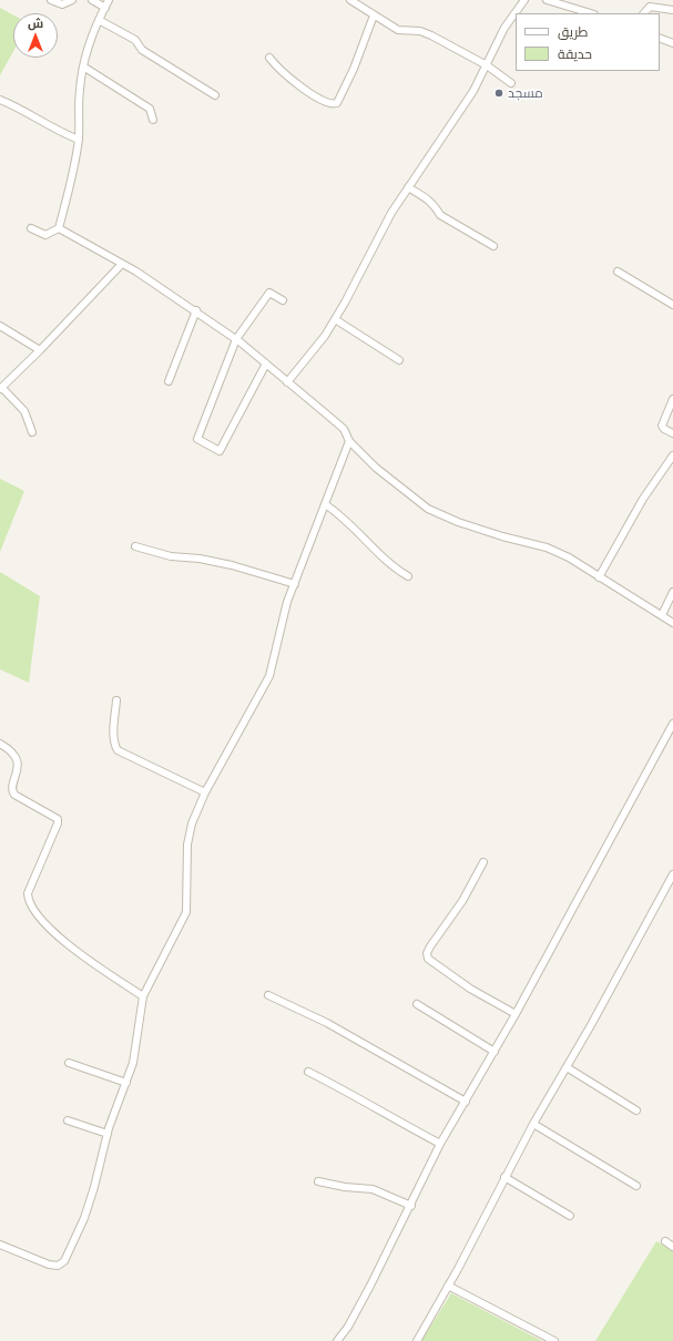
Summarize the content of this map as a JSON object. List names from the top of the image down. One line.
{"places":["مسجد"],"legend":["طريق","حديقة"],"north":"top"}
